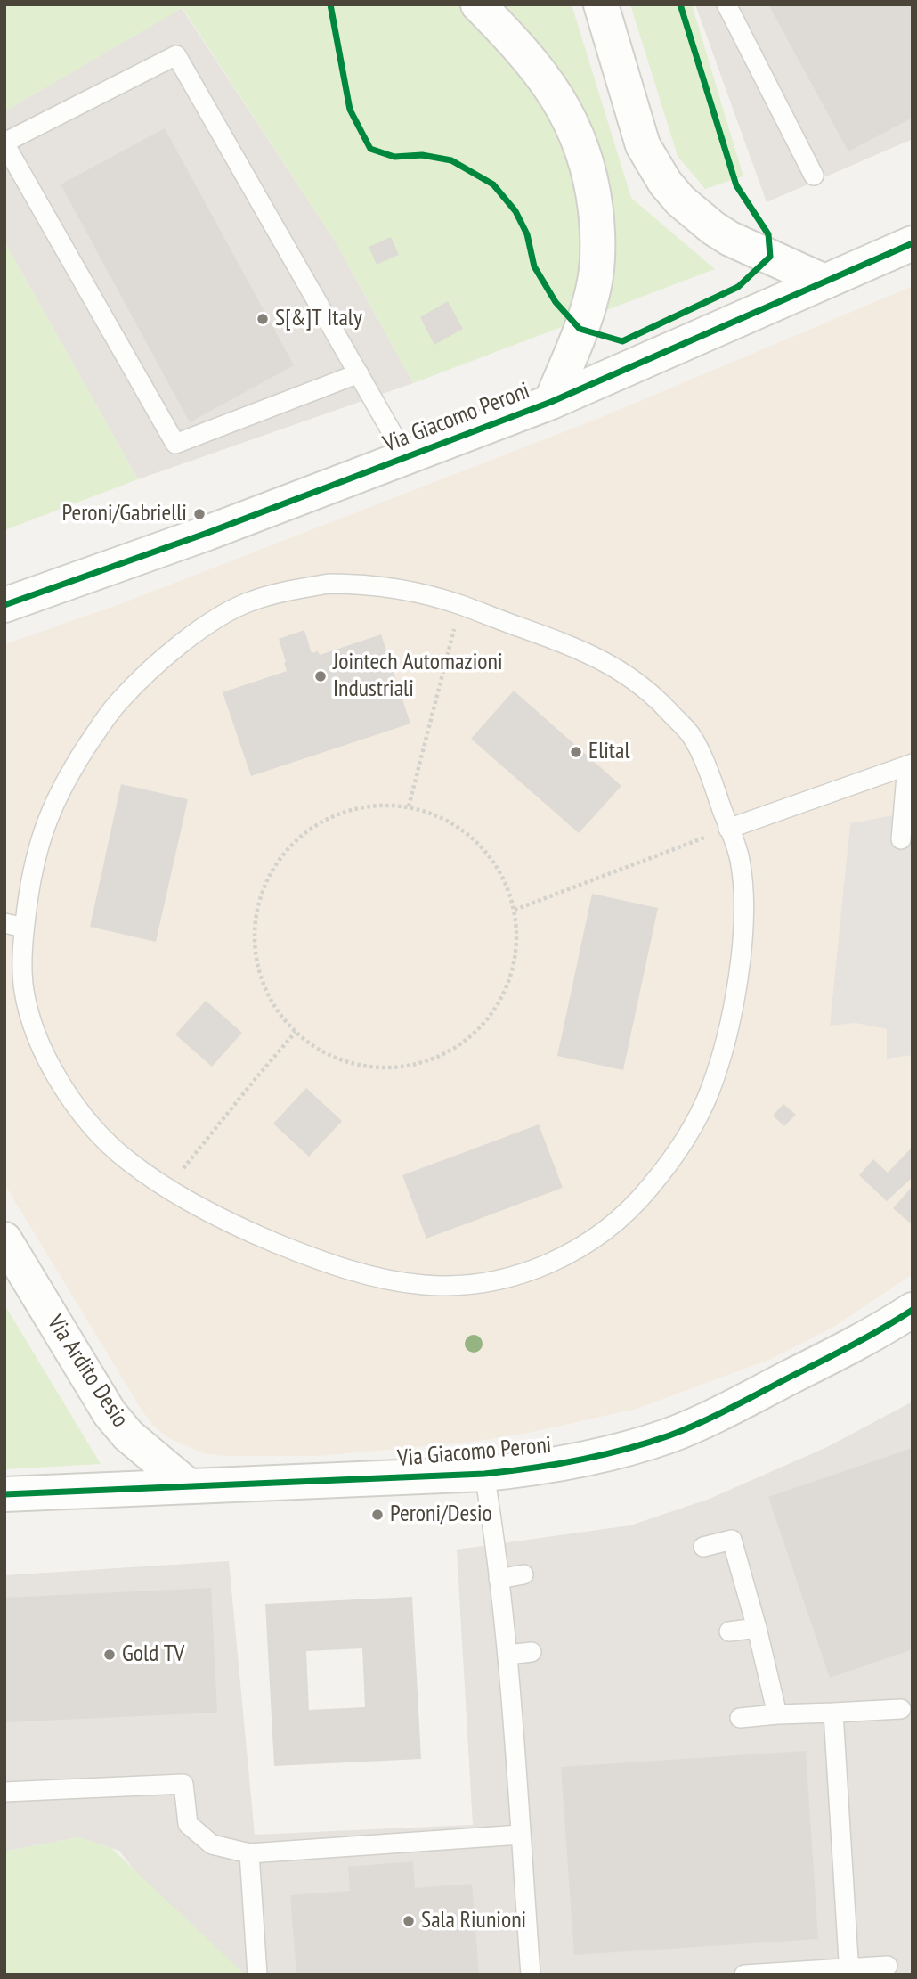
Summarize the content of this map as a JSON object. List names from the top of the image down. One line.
{"streets":{"street":["Via Giacomo Peroni","Via Ardito Desio"]},"crossings":[["Via Giacomo Peroni","Via Ardito Desio"]],"places":["S[&]T Italy","Peroni/Gabrielli","Jointech Automazioni Industriali","Elital","Peroni/Desio","Gold TV","Sala Riunioni"]}
